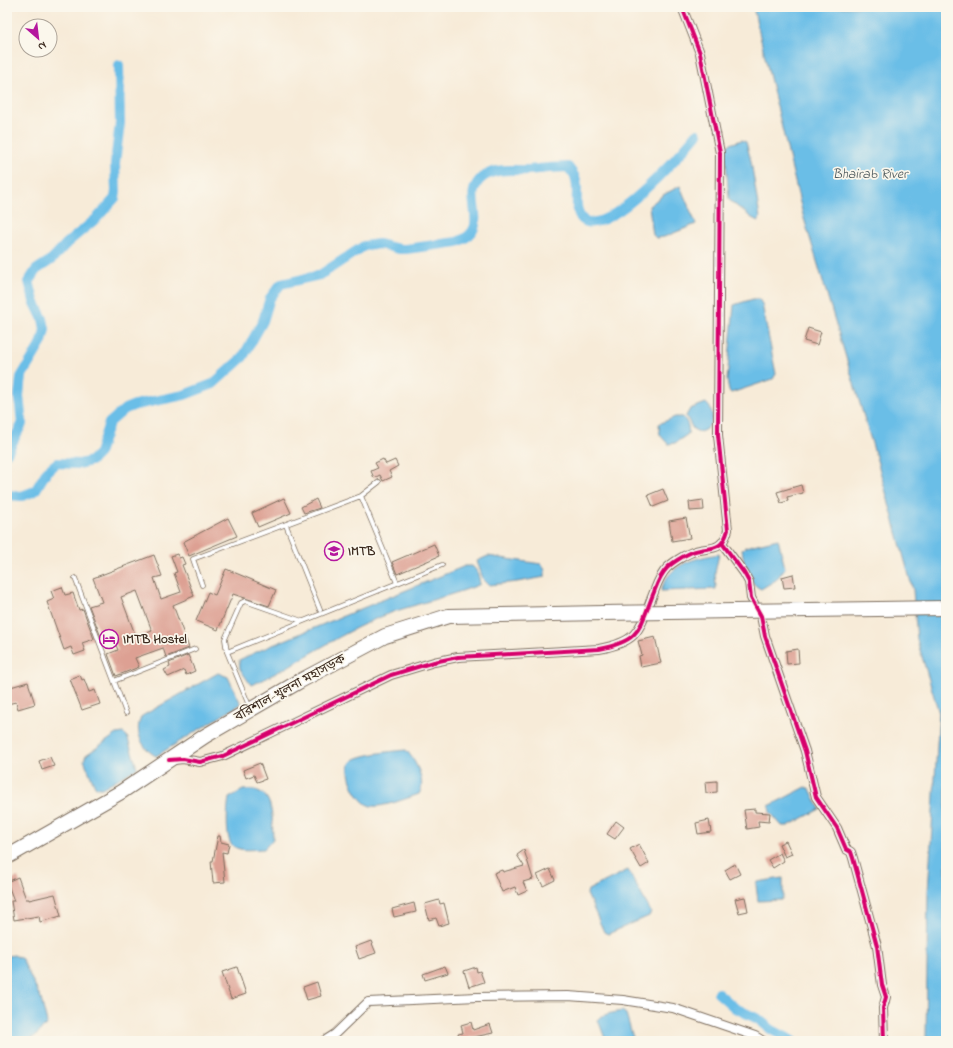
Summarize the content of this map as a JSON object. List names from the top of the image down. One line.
{"streets":{"highway":["বরিশাল-খুলনা মহাসড়ক"]},"water":["Bhairab River"],"places":{"school or university":["IMTB"],"hotel":["IMTB Hostel"]},"north":"bottom right"}
